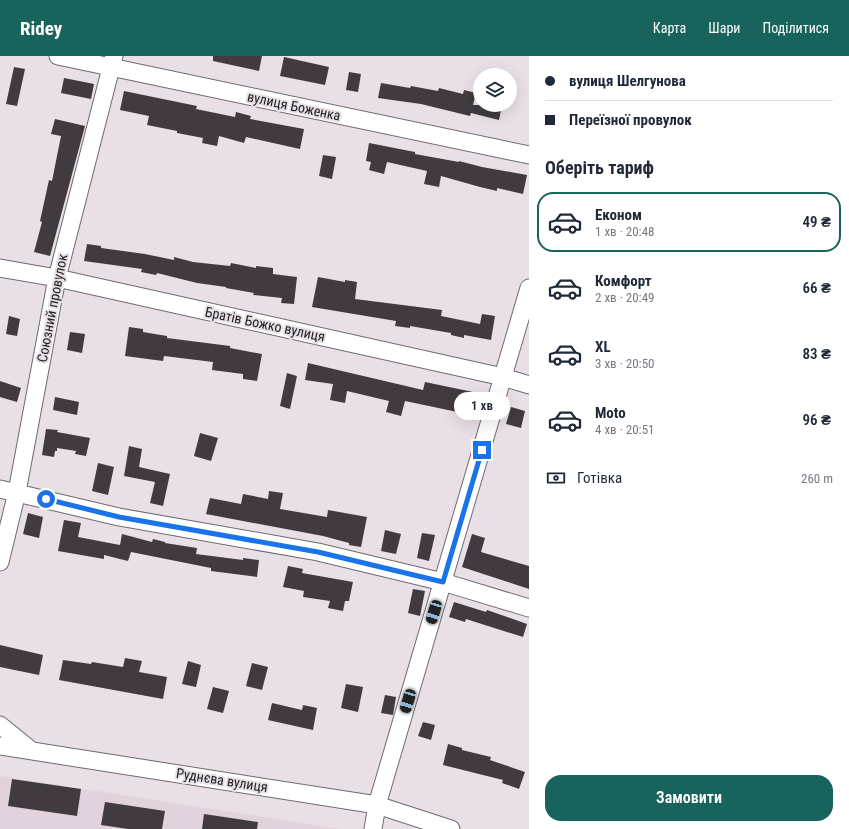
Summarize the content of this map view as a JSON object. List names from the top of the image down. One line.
{"streets":{"street":["вулиця Боженка","Союзний провулок","Братів Божко вулиця","Руднєва вулиця"]},"crossings":[["вулиця Боженка","Союзний провулок"],["Союзний провулок","Братів Божко вулиця"]],"page":{"header":"Ridey","nav":["Карта","Шари","Поділитися"],"banner":["вулиця Шелгунова","Переїзної провулок"],"heading":"Оберіть тариф","list":[{"name":"Економ","note":"1 хв · 20:48","value":"49 ₴"},{"name":"Комфорт","note":"2 хв · 20:49","value":"66 ₴"},{"name":"XL","note":"3 хв · 20:50","value":"83 ₴"},{"name":"Moto","note":"4 хв · 20:51","value":"96 ₴"}],"bubble":"1 хв","pay":["Готівка","260 m"],"buttons":"Замовити"}}
